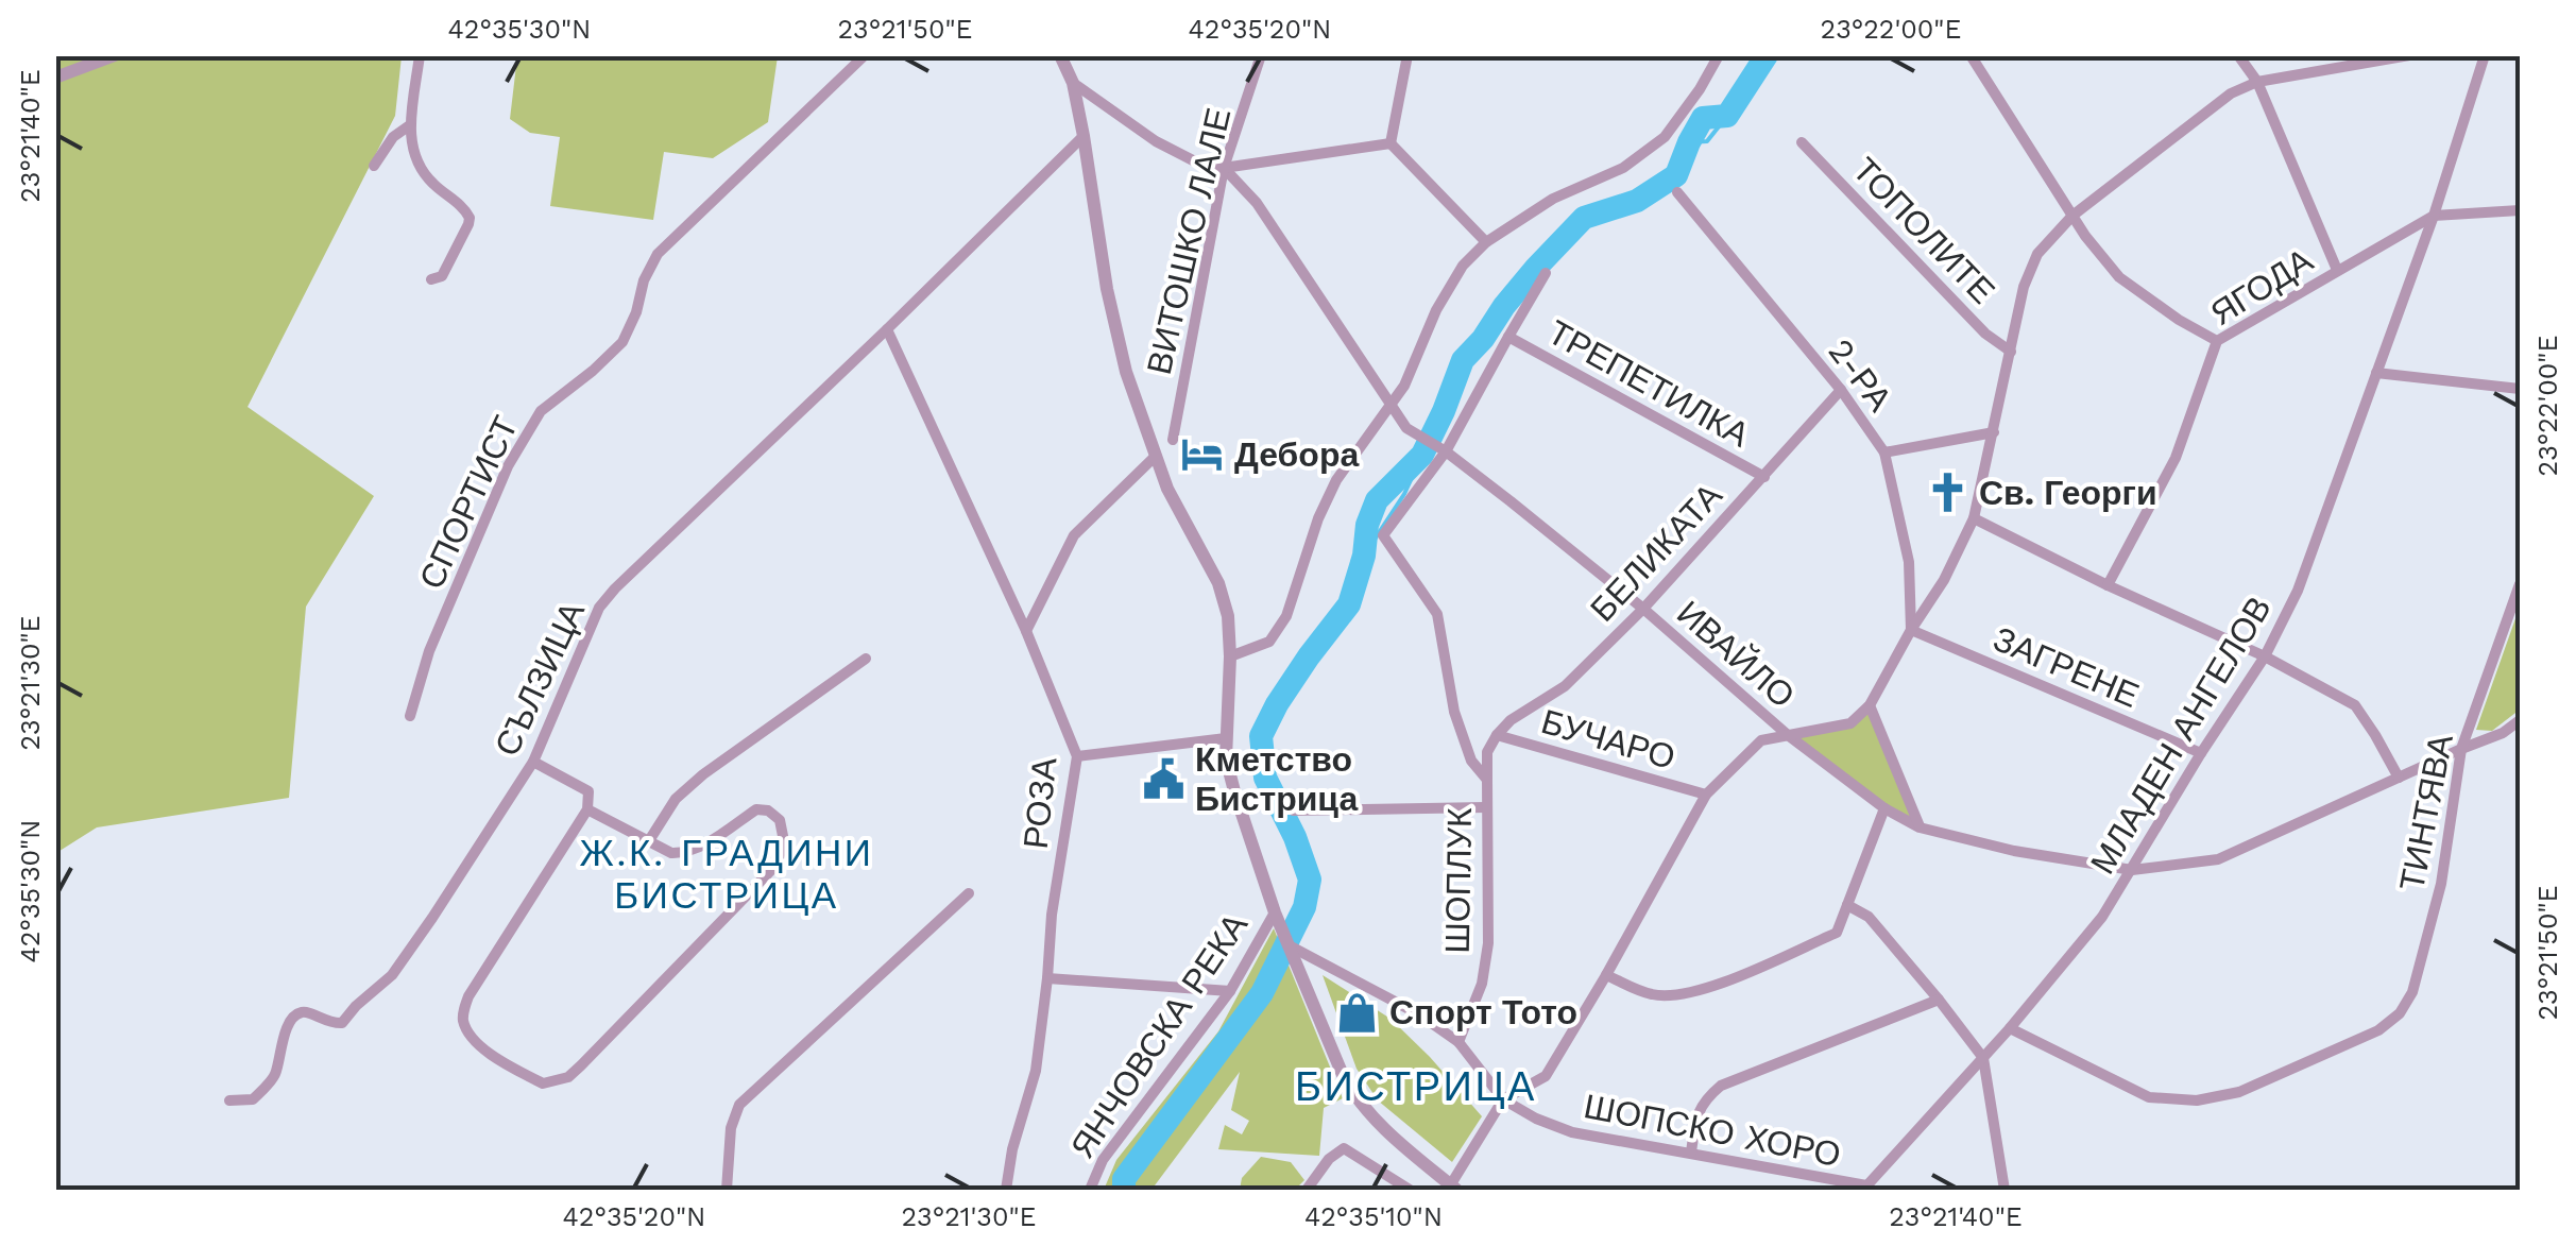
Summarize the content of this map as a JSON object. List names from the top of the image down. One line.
{"streets":{"street":["ТОПОЛИТЕ","ВИТОШКО ЛАЛЕ","ЯГОДА","2-РА","ТРЕПЕТИЛКА","СПОРТИСТ","БЕЛИКАТА","ИВАЙЛО","ЗАГРЕНЕ","СЪЛЗИЦА","МЛАДЕН АНГЕЛОВ","БУЧАРО","РОЗА","ТИНТЯВА","ШОПЛУК","ЯНЧОВСКА РЕКА","ШОПСКО ХОРО"]},"crossings":[["ВИТОШКО ЛАЛЕ","ИВАЙЛО"],["ЯГОДА","МЛАДЕН АНГЕЛОВ"],["2-РА","БЕЛИКАТА"],["2-РА","ЗАГРЕНЕ"],["ТРЕПЕТИЛКА","БЕЛИКАТА"],["БЕЛИКАТА","ИВАЙЛО"],["БЕЛИКАТА","БУЧАРО"],["БЕЛИКАТА","ШОПЛУК"],["ИВАЙЛО","МЛАДЕН АНГЕЛОВ"],["ИВАЙЛО","ТИНТЯВА"],["ИВАЙЛО","ШОПЛУК"],["ЗАГРЕНЕ","МЛАДЕН АНГЕЛОВ"],["СЪЛЗИЦА","РОЗА"],["МЛАДЕН АНГЕЛОВ","ТИНТЯВА"],["МЛАДЕН АНГЕЛОВ","ШОПСКО ХОРО"],["БУЧАРО","ШОПЛУК"],["ШОПЛУК","ШОПСКО ХОРО"]],"districts":["Ж.К. ГРАДИНИ БИСТРИЦА","БИСТРИЦА"],"places":{"hotel":["Дебора"],"church":["Св. Георги"],"public building":["Кметство Бистрица"],"shop":["Спорт Тото"]},"coordinates":["42°35'30\"N","23°21'50\"E","42°35'20\"N","23°22'00\"E","23°21'40\"E","23°21'30\"E","42°35'10\"N"]}
